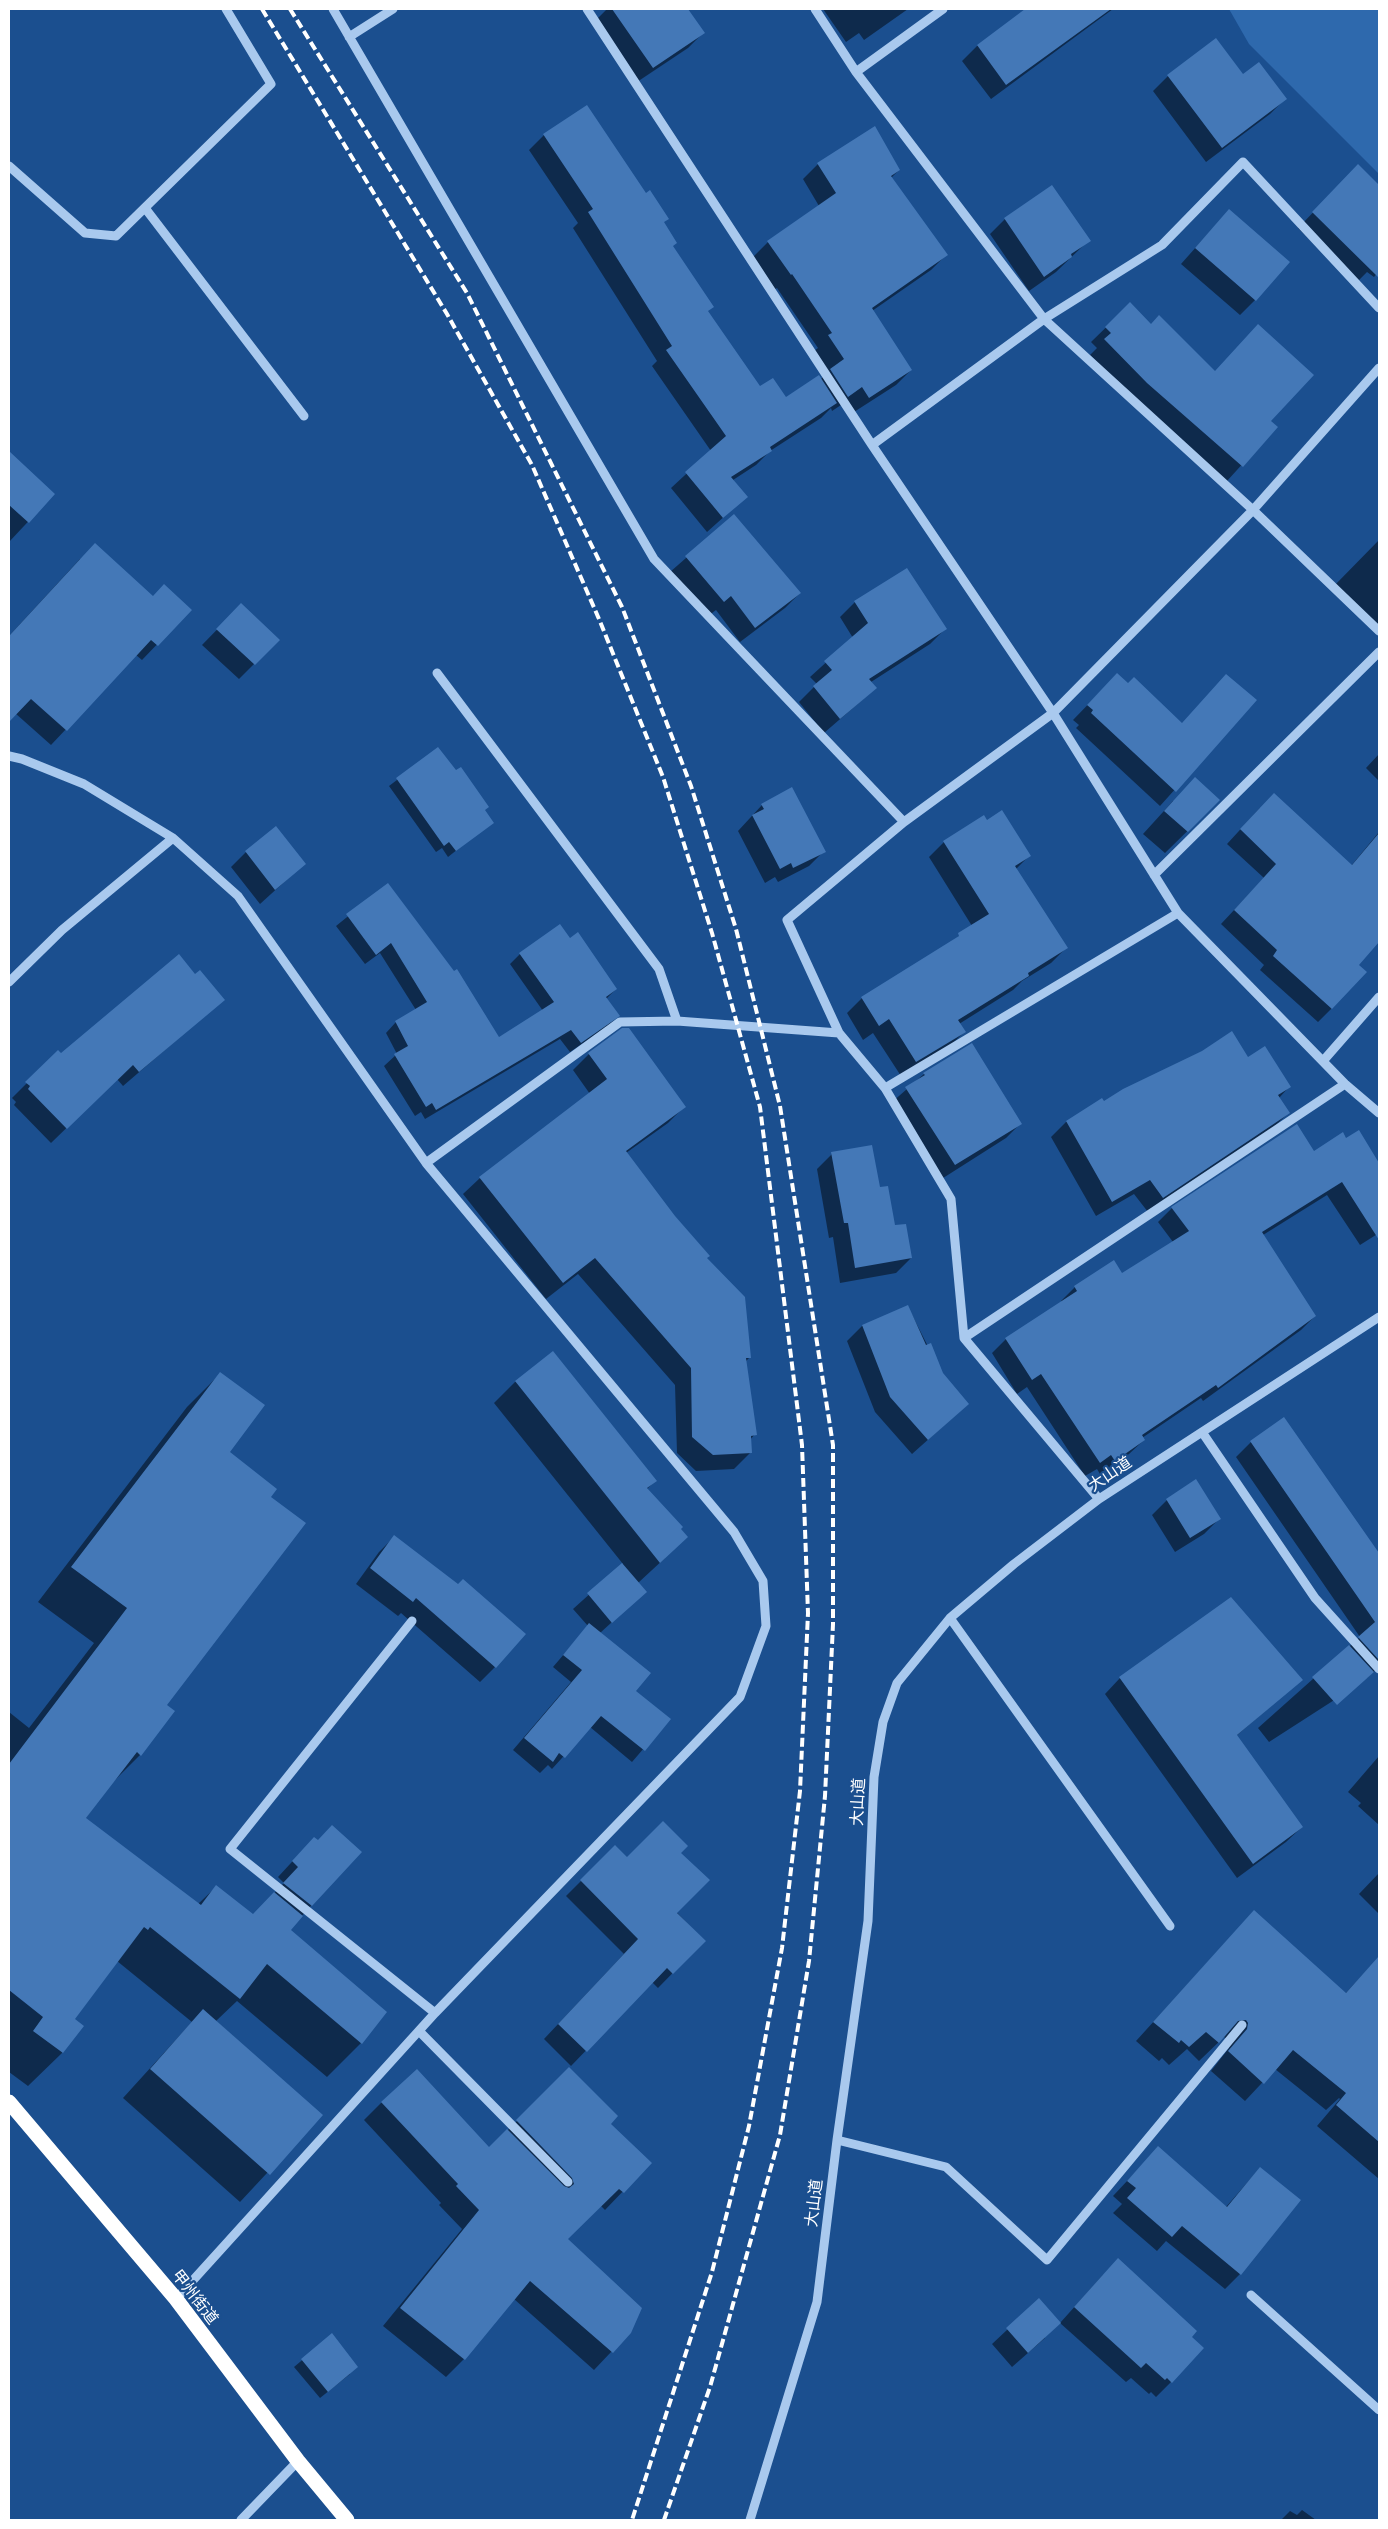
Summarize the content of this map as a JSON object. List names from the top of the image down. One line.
{"streets":{"highway":["甲州街道"],"street":["大山道"]}}
